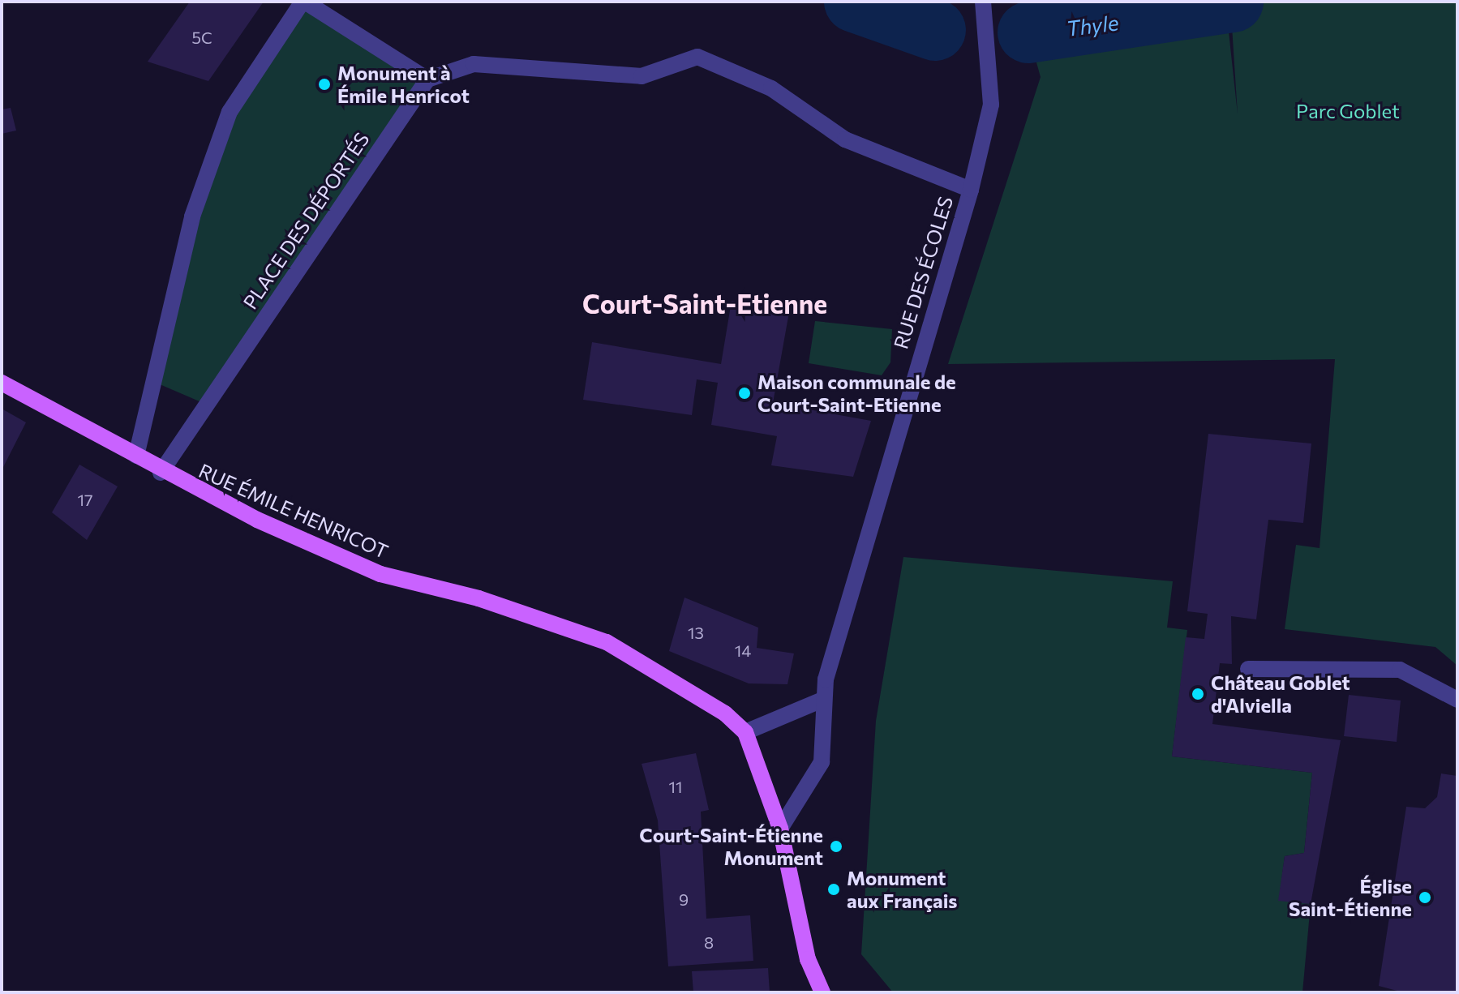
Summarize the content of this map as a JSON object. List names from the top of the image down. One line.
{"streets":{"main road":["RUE ÉMILE HENRICOT"],"street":["PLACE DES DÉPORTÉS","RUE DES ÉCOLES"]},"crossings":[["PLACE DES DÉPORTÉS","RUE ÉMILE HENRICOT"]],"districts":["Court-Saint-Etienne"],"water":["Thyle"],"parks":["Parc Goblet"],"places":["Monument à Émile Henricot","Maison communale de Court-Saint-Etienne","Château Goblet d'Alviella","Court-Saint-Étienne Monument","Monument aux Français","Église Saint-Étienne"],"house_numbers":["5C","17","13","14","11","9","8"]}
